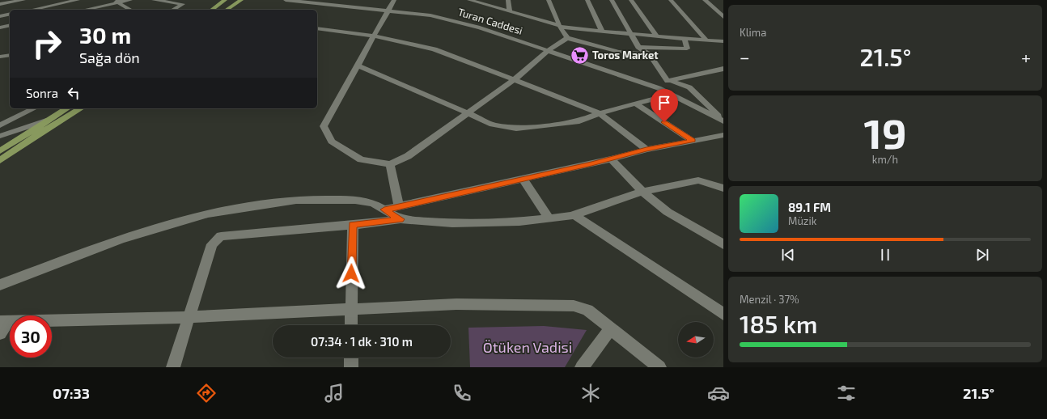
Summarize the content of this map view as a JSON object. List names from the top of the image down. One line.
{"streets":{"street":["Turan Caddesi"]},"parks":["Ötüken Vadisi"],"places":{"supermarket":["Toros Market"]},"north":"left","page":{"tile":["Klima",["19","km/h"],["Menzil · 37%","185 km"]],"turn":["30 m","Sağa dön"],"heat":["−","21.5°","+"],"then":"Sonra","song":["89.1 FM","Müzik"],"limit":"30","trip":"07:34 · 1 dk · 310 m","tabs":["07:33","21.5°"]}}
